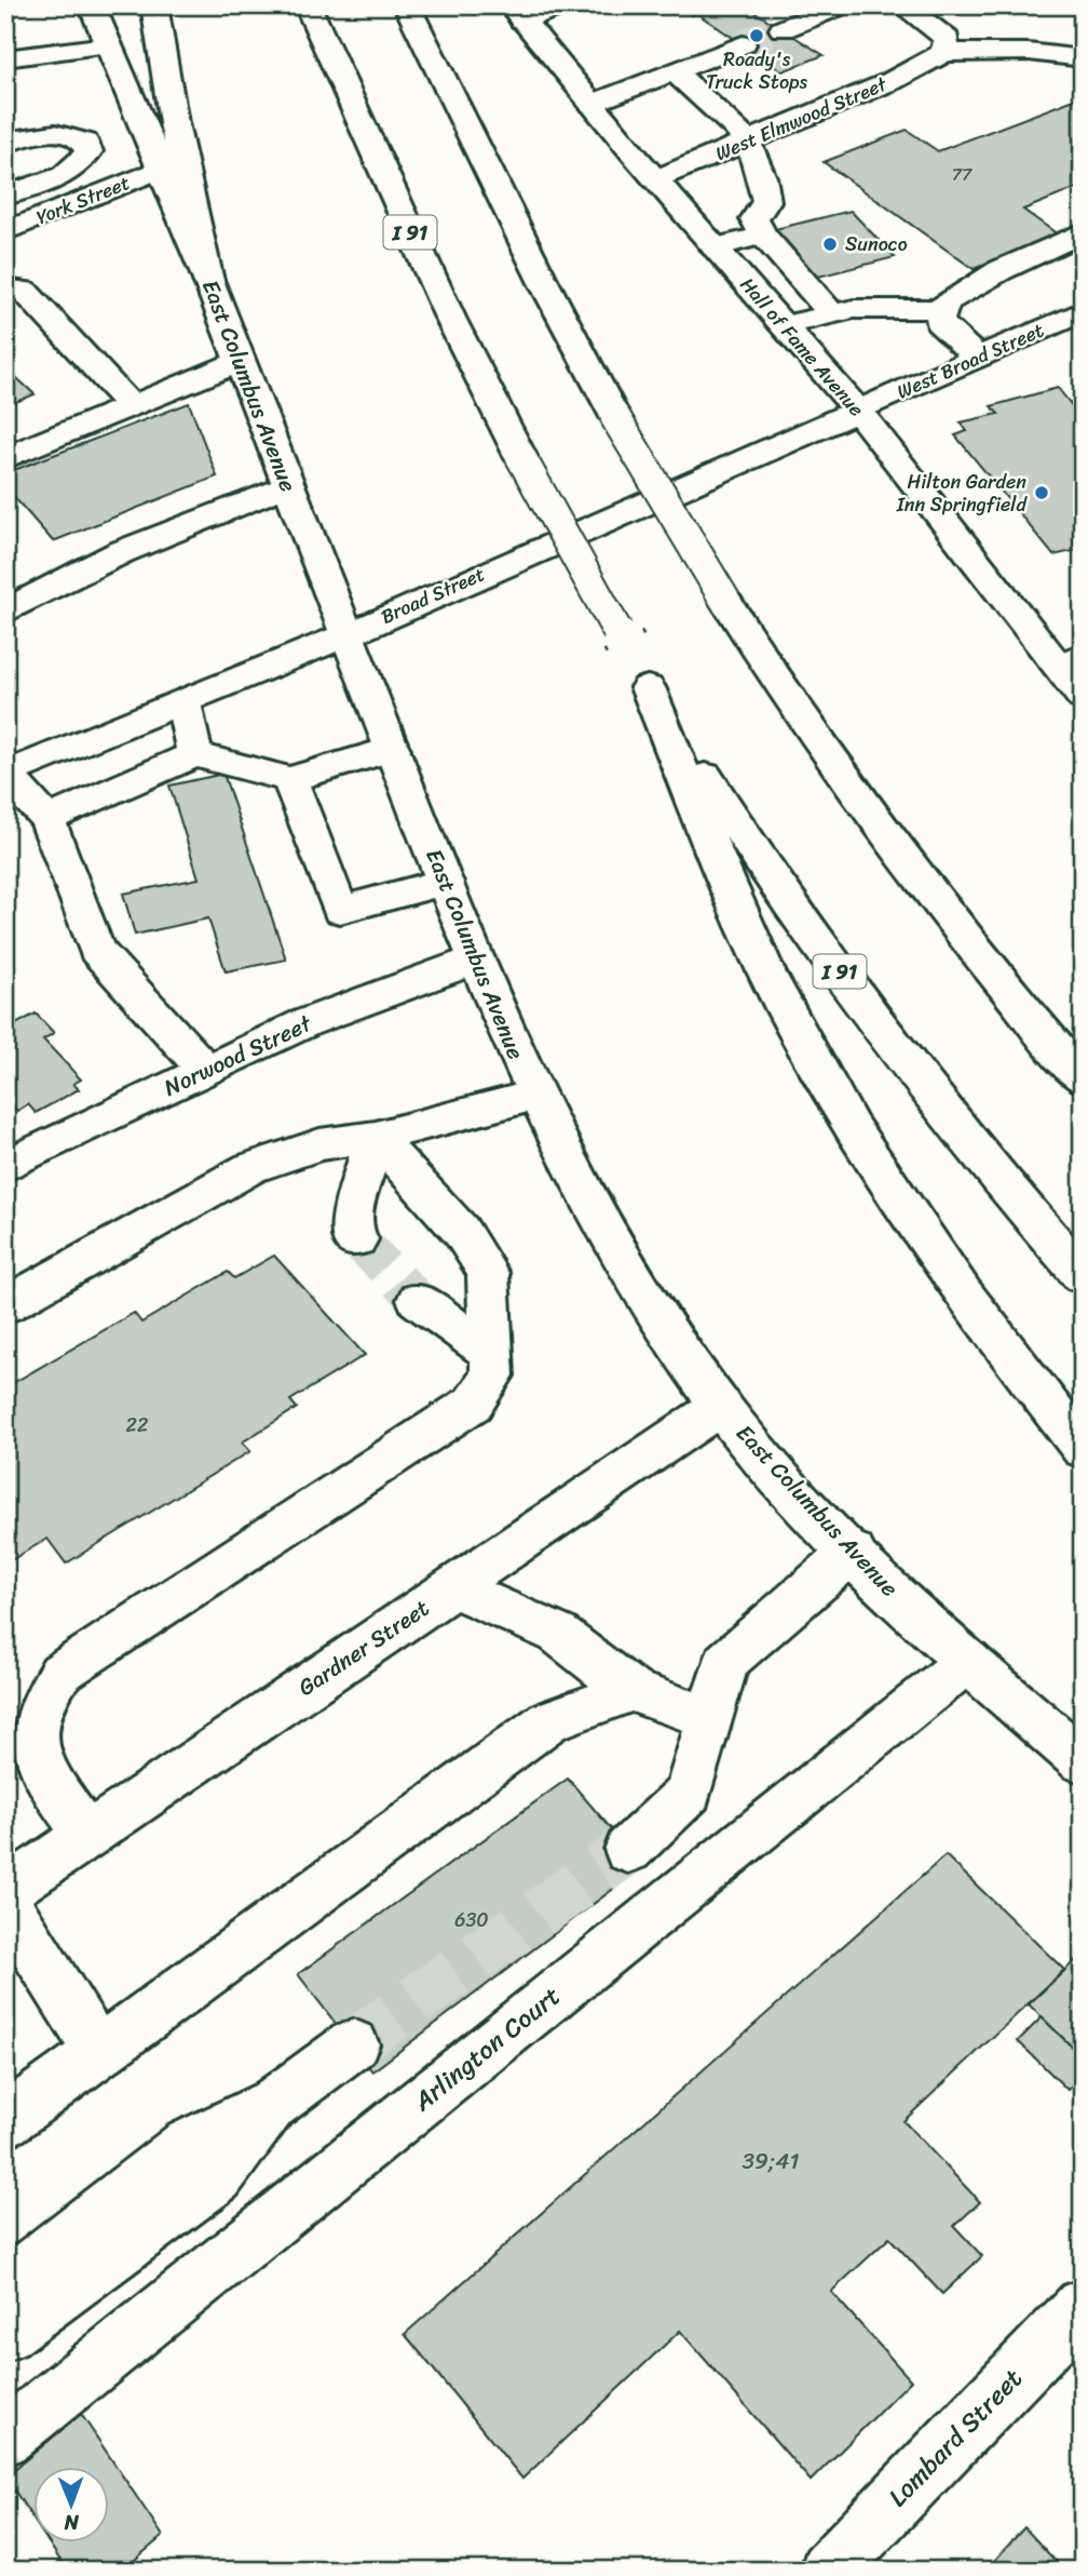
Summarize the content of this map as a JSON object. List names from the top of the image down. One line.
{"streets":{"main road":["West Elmwood Street","York Street","I 91","Hall of Fame Avenue","West Broad Street","East Columbus Avenue","Broad Street","Norwood Street","Gardner Street","Arlington Court","Lombard Street"]},"crossings":[["West Elmwood Street","Hall of Fame Avenue"],["York Street","East Columbus Avenue"],["Hall of Fame Avenue","West Broad Street"],["Hall of Fame Avenue","Broad Street"],["West Broad Street","Broad Street"],["East Columbus Avenue","Broad Street"],["East Columbus Avenue","Norwood Street"],["East Columbus Avenue","Gardner Street"],["East Columbus Avenue","Arlington Court"]],"places":["Roady's Truck Stops","Sunoco","Hilton Garden Inn Springfield"],"house_numbers":["77","22","630","39;41"],"north":"bottom"}
